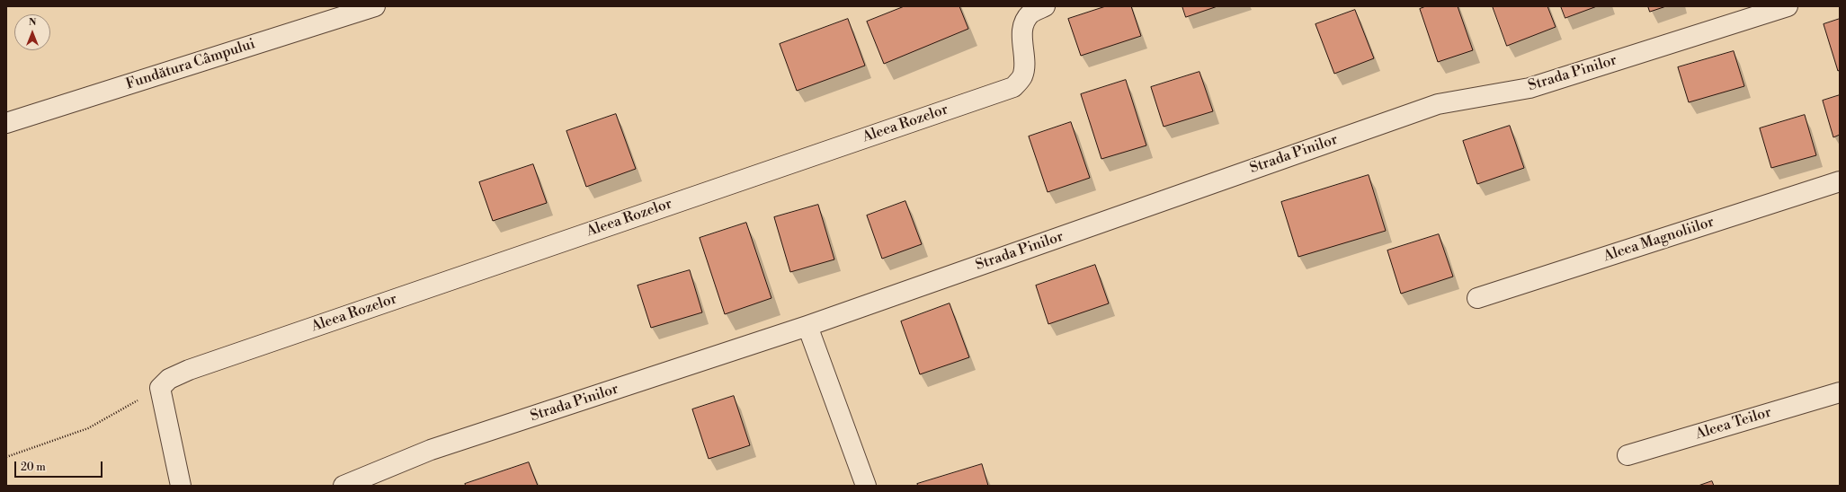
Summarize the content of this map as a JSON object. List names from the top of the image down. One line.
{"streets":{"street":["Fundătura Câmpului","Strada Pinilor","Aleea Rozelor","Aleea Magnoliilor","Aleea Teilor"]},"scale_bar":"20 m","north":"top"}
